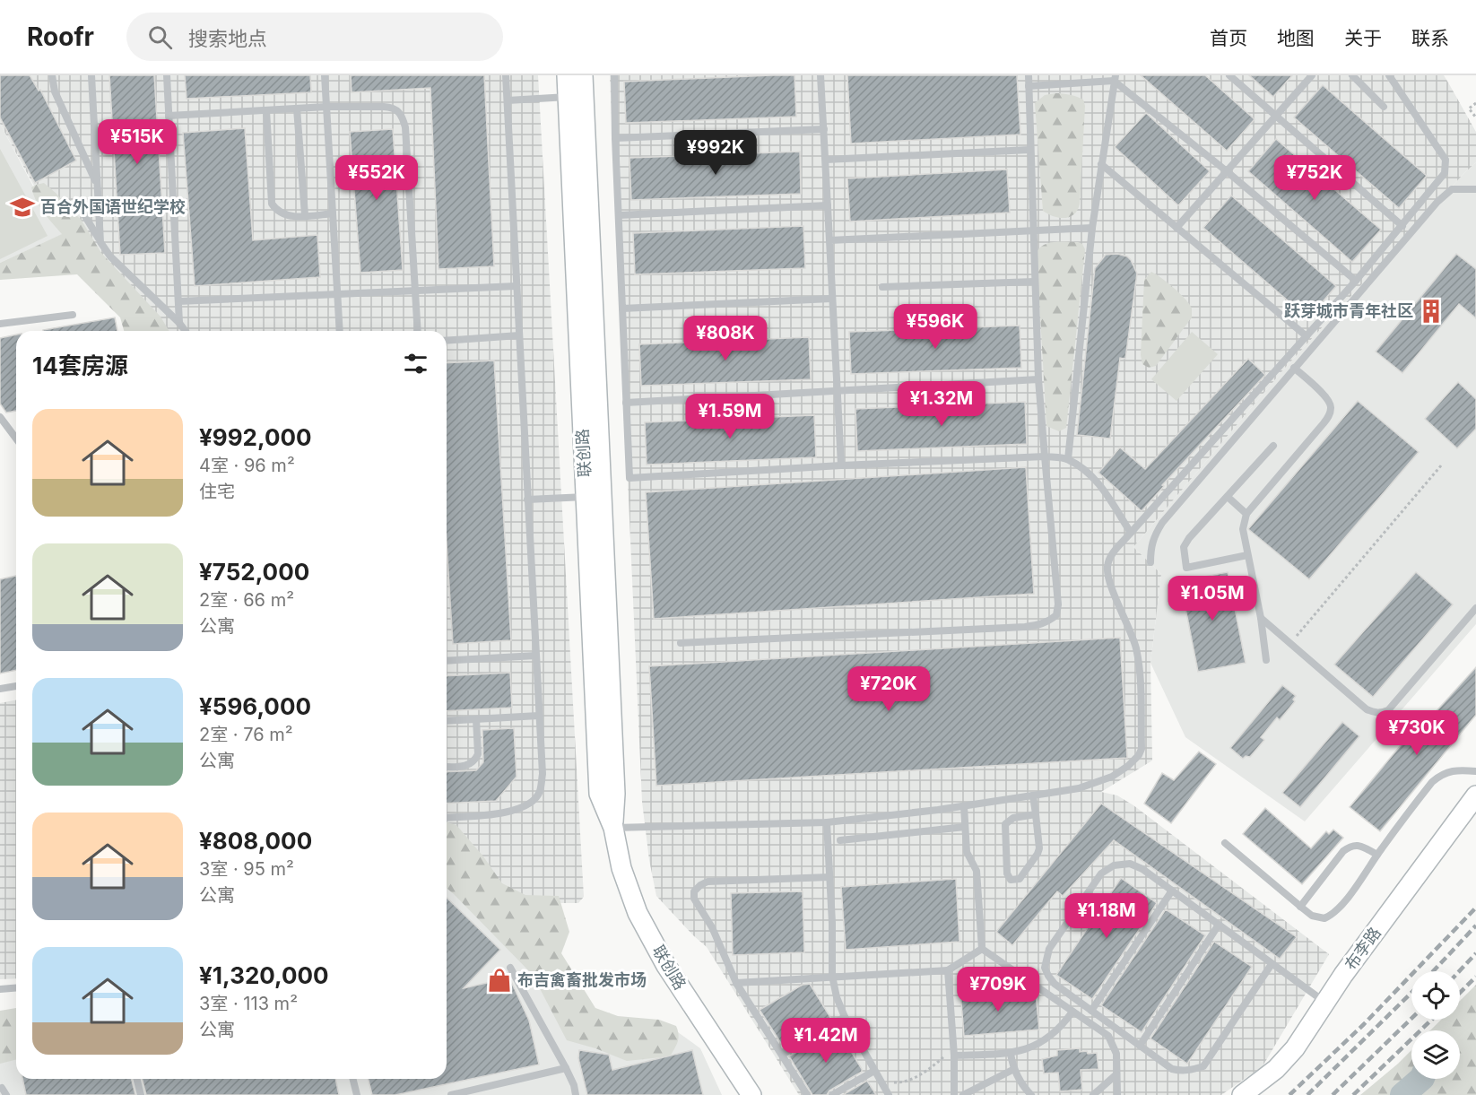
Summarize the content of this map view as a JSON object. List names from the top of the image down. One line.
{"streets":{"street":["联创路","布李路"]},"places":{"school or university":["百合外国语世纪学校"],"building":["跃芽城市青年社区"],"shop":["布吉禽畜批发市场"]},"page":{"header":"Roofr","search":"搜索地点","nav":["首页","地图","关于","联系"],"price":["¥515K","¥992K","¥552K","¥752K","¥596K","¥808K","¥1.32M","¥1.59M","¥1.05M","¥720K","¥730K","¥1.18M","¥709K","¥1.42M"],"heading":"14套房源","list":[{"name":"¥992,000","note":"4室 · 96 m² · 住宅"},{"name":"¥752,000","note":"2室 · 66 m² · 公寓"},{"name":"¥596,000","note":"2室 · 76 m² · 公寓"},{"name":"¥808,000","note":"3室 · 95 m² · 公寓"},{"name":"¥1,320,000","note":"3室 · 113 m² · 公寓"}]}}
